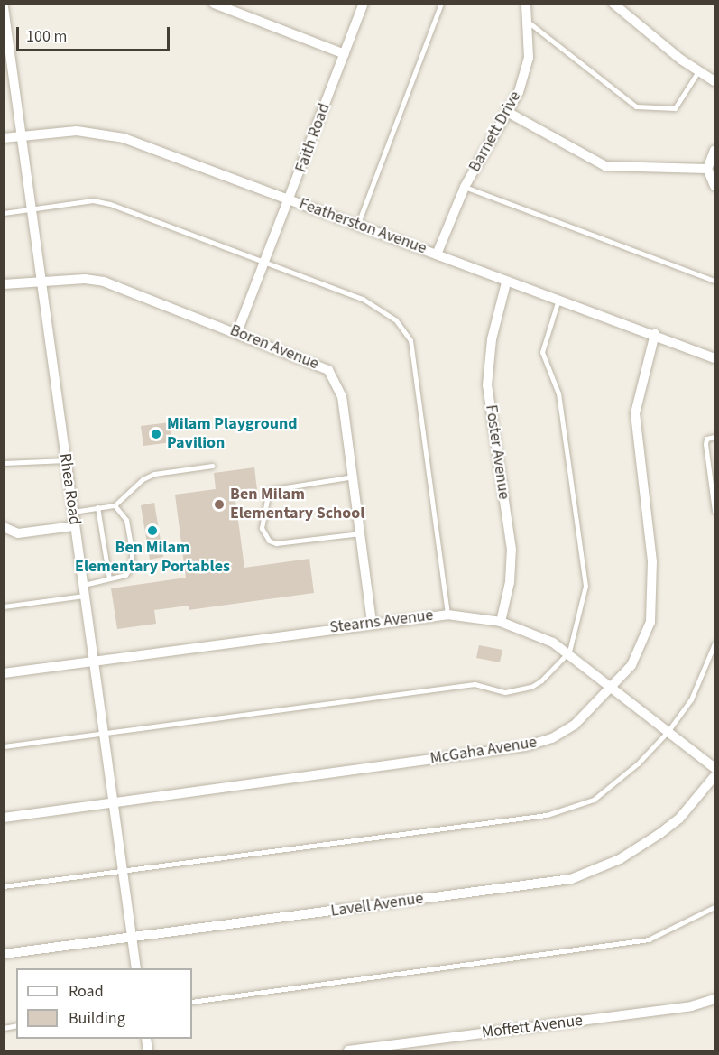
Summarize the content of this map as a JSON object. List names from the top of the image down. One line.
{"streets":{"street":["Barnett Drive","Faith Road","Featherston Avenue","Boren Avenue","Foster Avenue","Rhea Road","Stearns Avenue","McGaha Avenue","Lavell Avenue","Moffett Avenue"]},"crossings":[["Barnett Drive","Featherston Avenue"],["Faith Road","Featherston Avenue"],["Faith Road","Boren Avenue"],["Featherston Avenue","Foster Avenue"],["Featherston Avenue","Rhea Road"],["Featherston Avenue","McGaha Avenue"],["Boren Avenue","Rhea Road"],["Boren Avenue","Stearns Avenue"],["Foster Avenue","Stearns Avenue"],["Rhea Road","Stearns Avenue"],["Rhea Road","McGaha Avenue"],["Rhea Road","Lavell Avenue"],["Stearns Avenue","McGaha Avenue"]],"places":["Milam Playground Pavilion","Ben Milam Elementary School","Ben Milam Elementary Portables"],"legend":["Road","Building"],"scale_bar":"100 m"}
